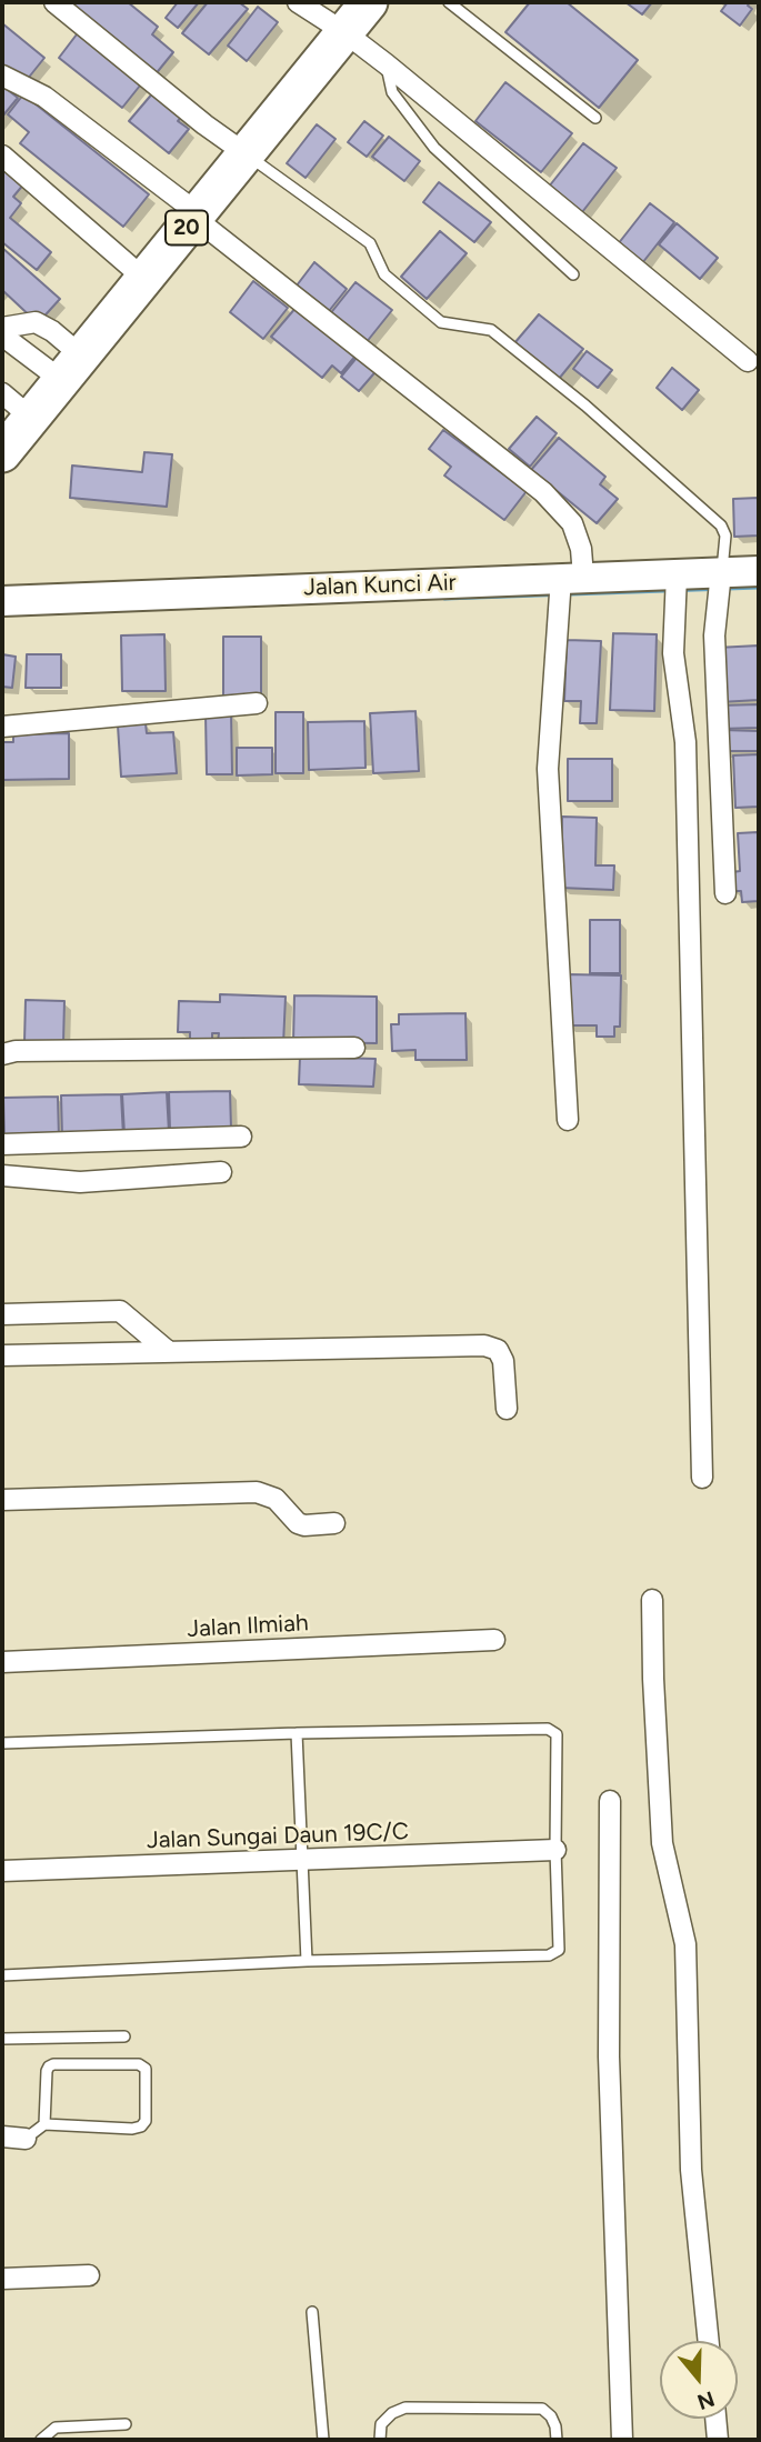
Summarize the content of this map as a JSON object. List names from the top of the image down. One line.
{"streets":{"highway":["20"],"street":["Jalan Kunci Air","Jalan Ilmiah","Jalan Sungai Daun 19C/C"]},"north":"bottom"}
